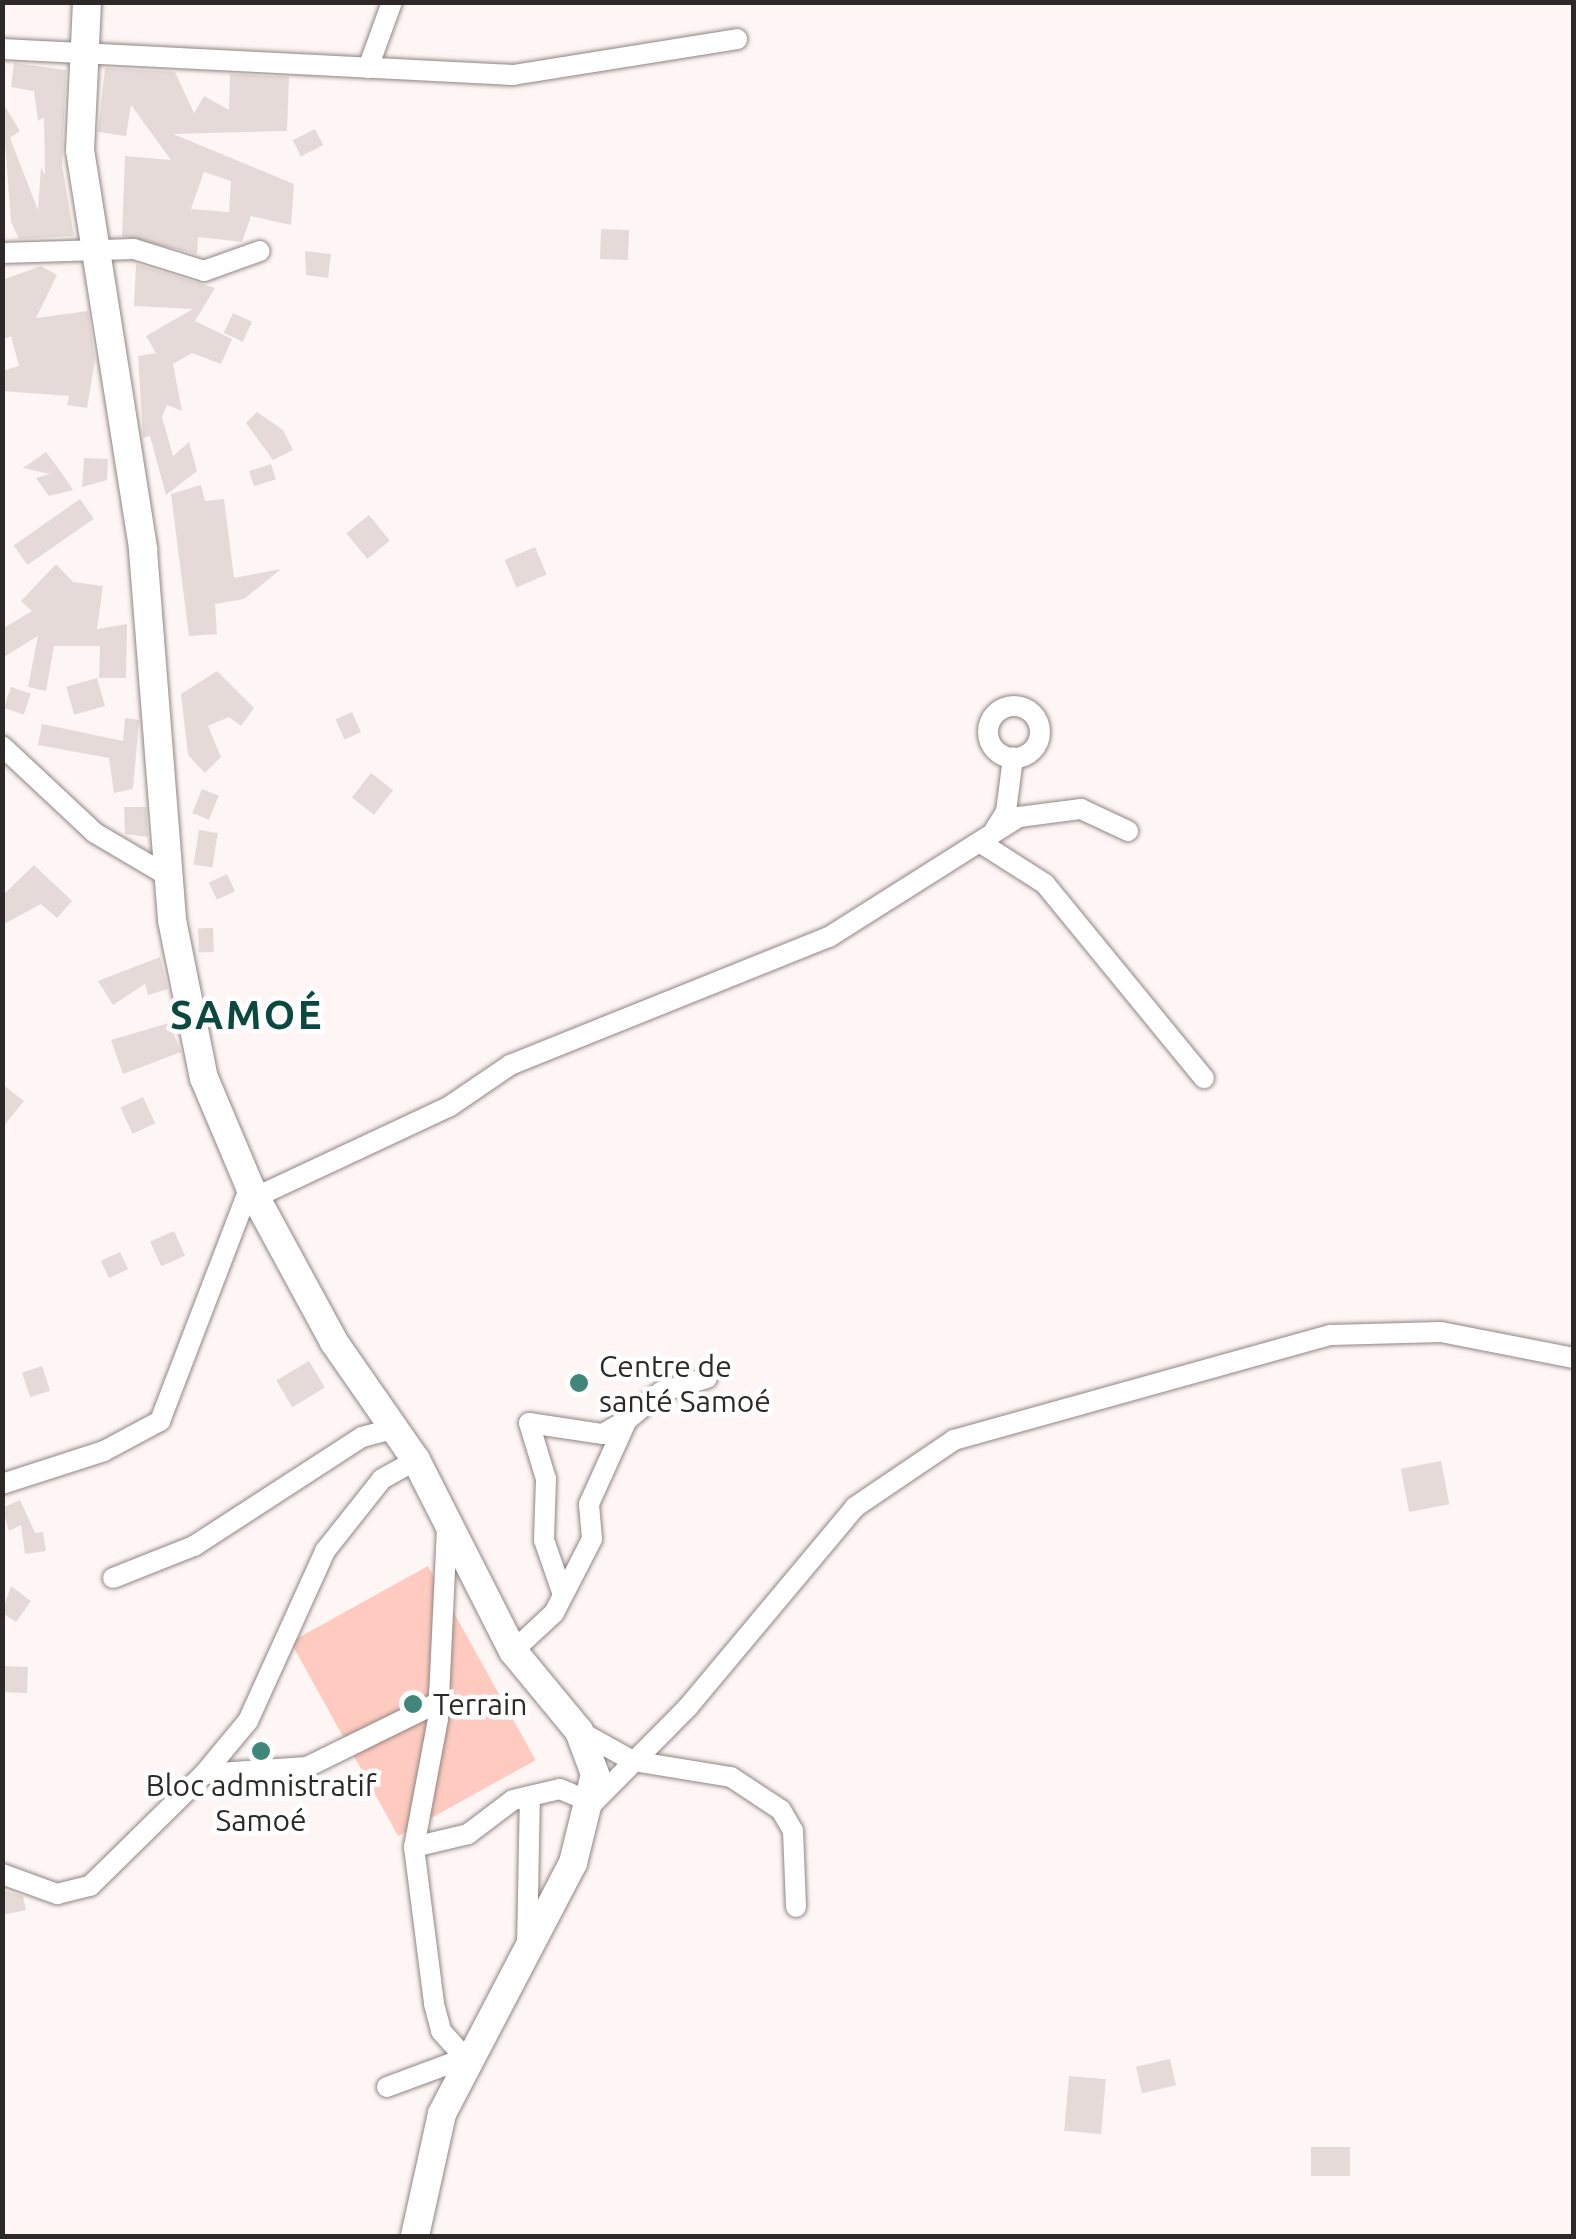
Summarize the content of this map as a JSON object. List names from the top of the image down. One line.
{"districts":["SAMOÉ"],"places":["Centre de santé Samoé","Terrain","Bloc admnistratif Samoé"]}
